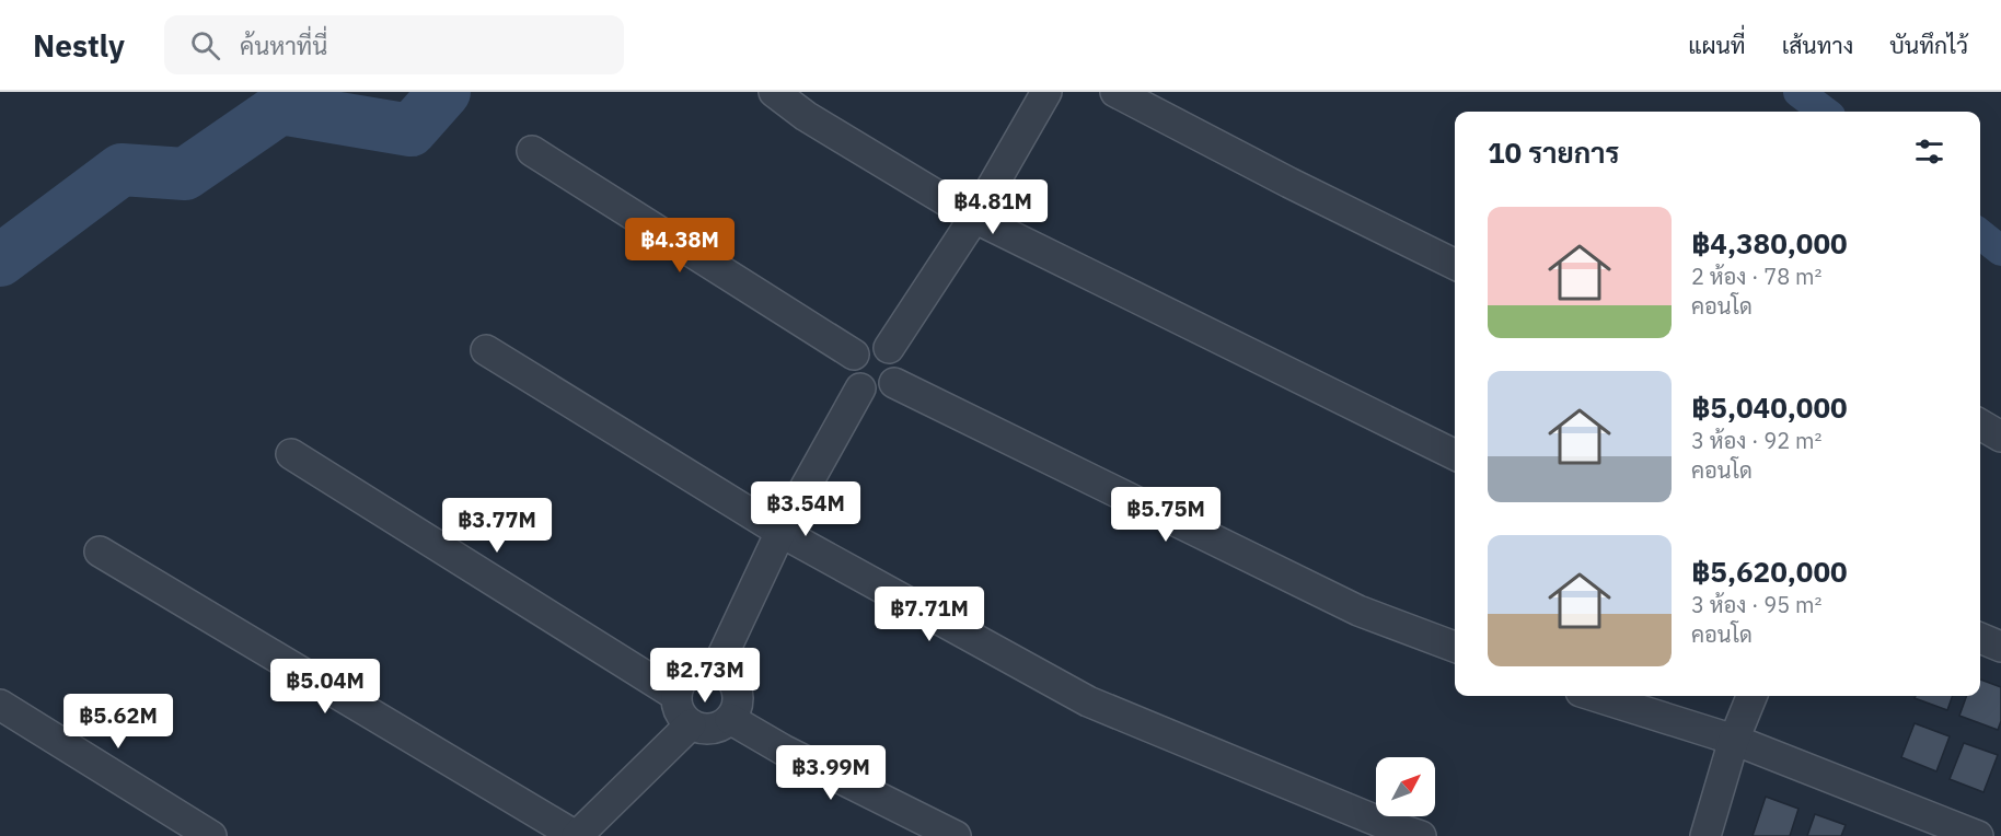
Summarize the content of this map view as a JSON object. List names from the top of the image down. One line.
{"north":"top right","page":{"header":"Nestly","search":"ค้นหาที่นี่","nav":["แผนที่","เส้นทาง","บันทึกไว้"],"heading":"10 รายการ","price":["฿4.81M","฿4.38M","฿3.54M","฿5.75M","฿3.77M","฿7.71M","฿2.73M","฿5.04M","฿5.62M","฿3.99M"],"list":[{"name":"฿4,380,000","note":"2 ห้อง · 78 m² · คอนโด"},{"name":"฿5,040,000","note":"3 ห้อง · 92 m² · คอนโด"},{"name":"฿5,620,000","note":"3 ห้อง · 95 m² · คอนโด"}]}}
